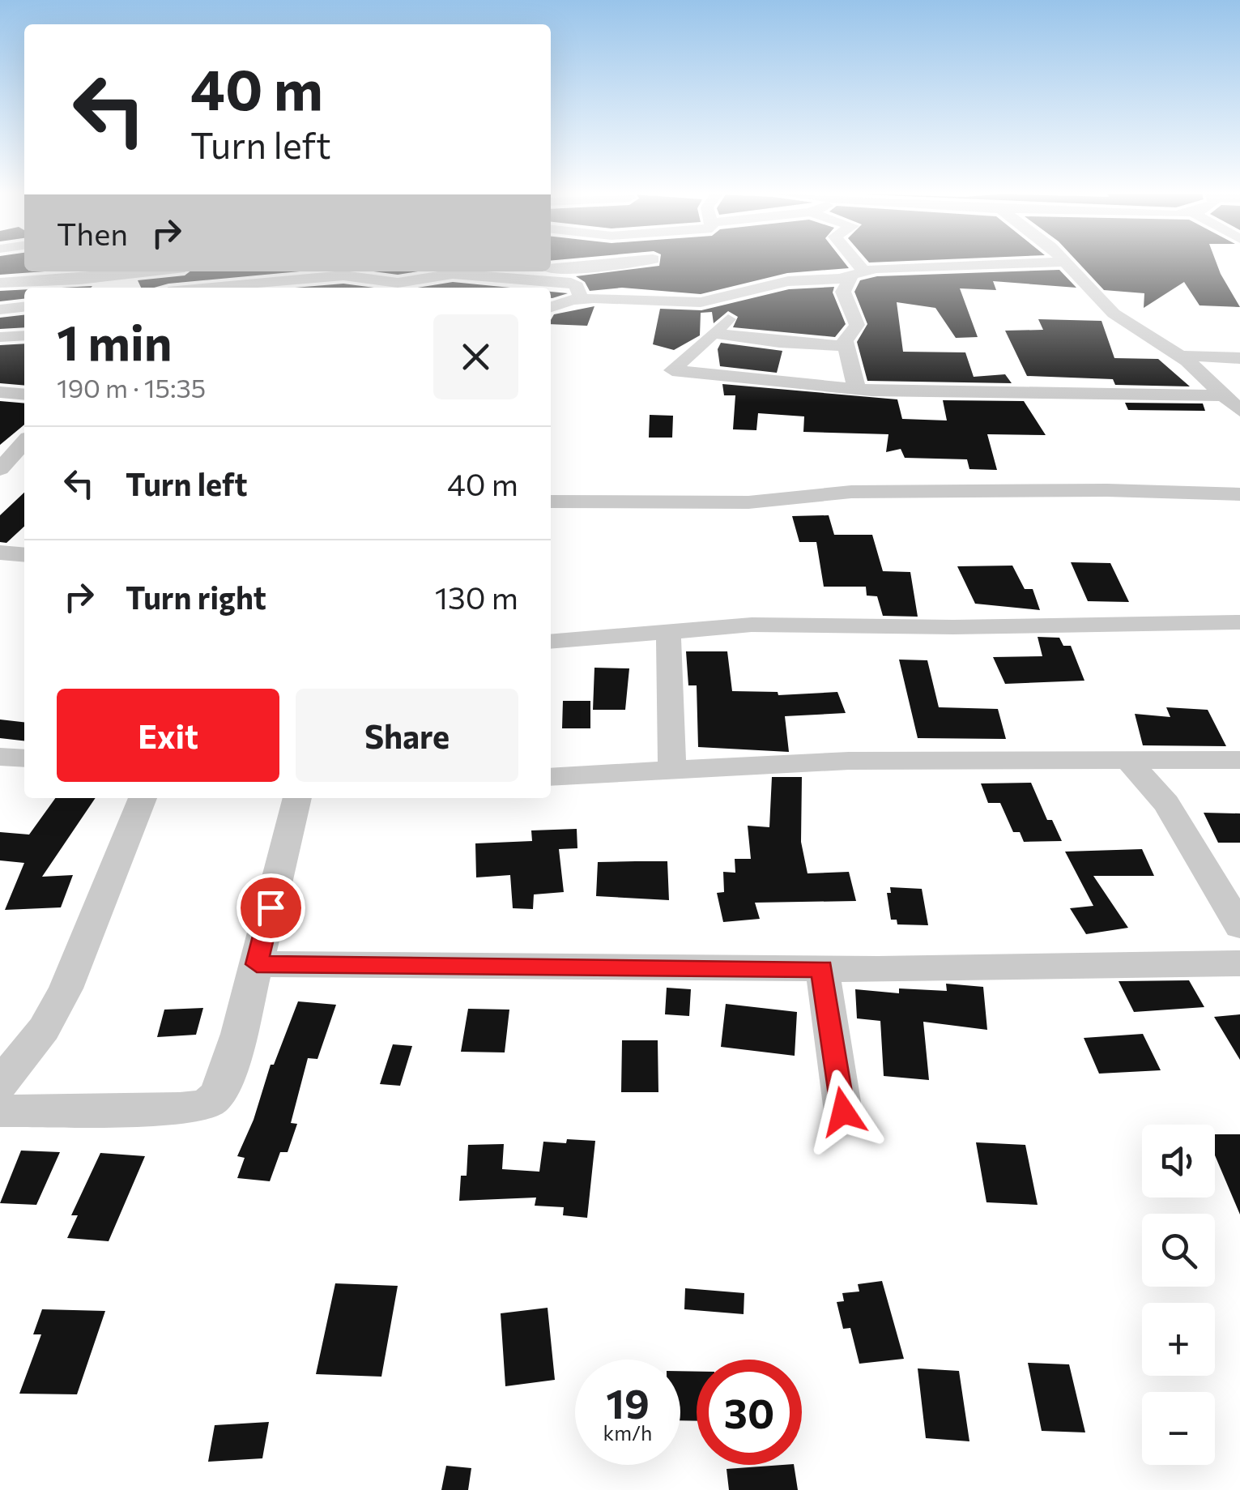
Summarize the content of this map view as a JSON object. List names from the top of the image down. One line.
{"page":{"turn":["40 m","Turn left"],"then":"Then","heading":["1 min","190 m · 15:35"],"list":[{"name":"Turn left","value":"40 m"},{"name":"Turn right","value":"130 m"}],"buttons":["Exit","Share"],"map_buttons":["+","−"],"speed":"19 km/h","limit":"30"}}
